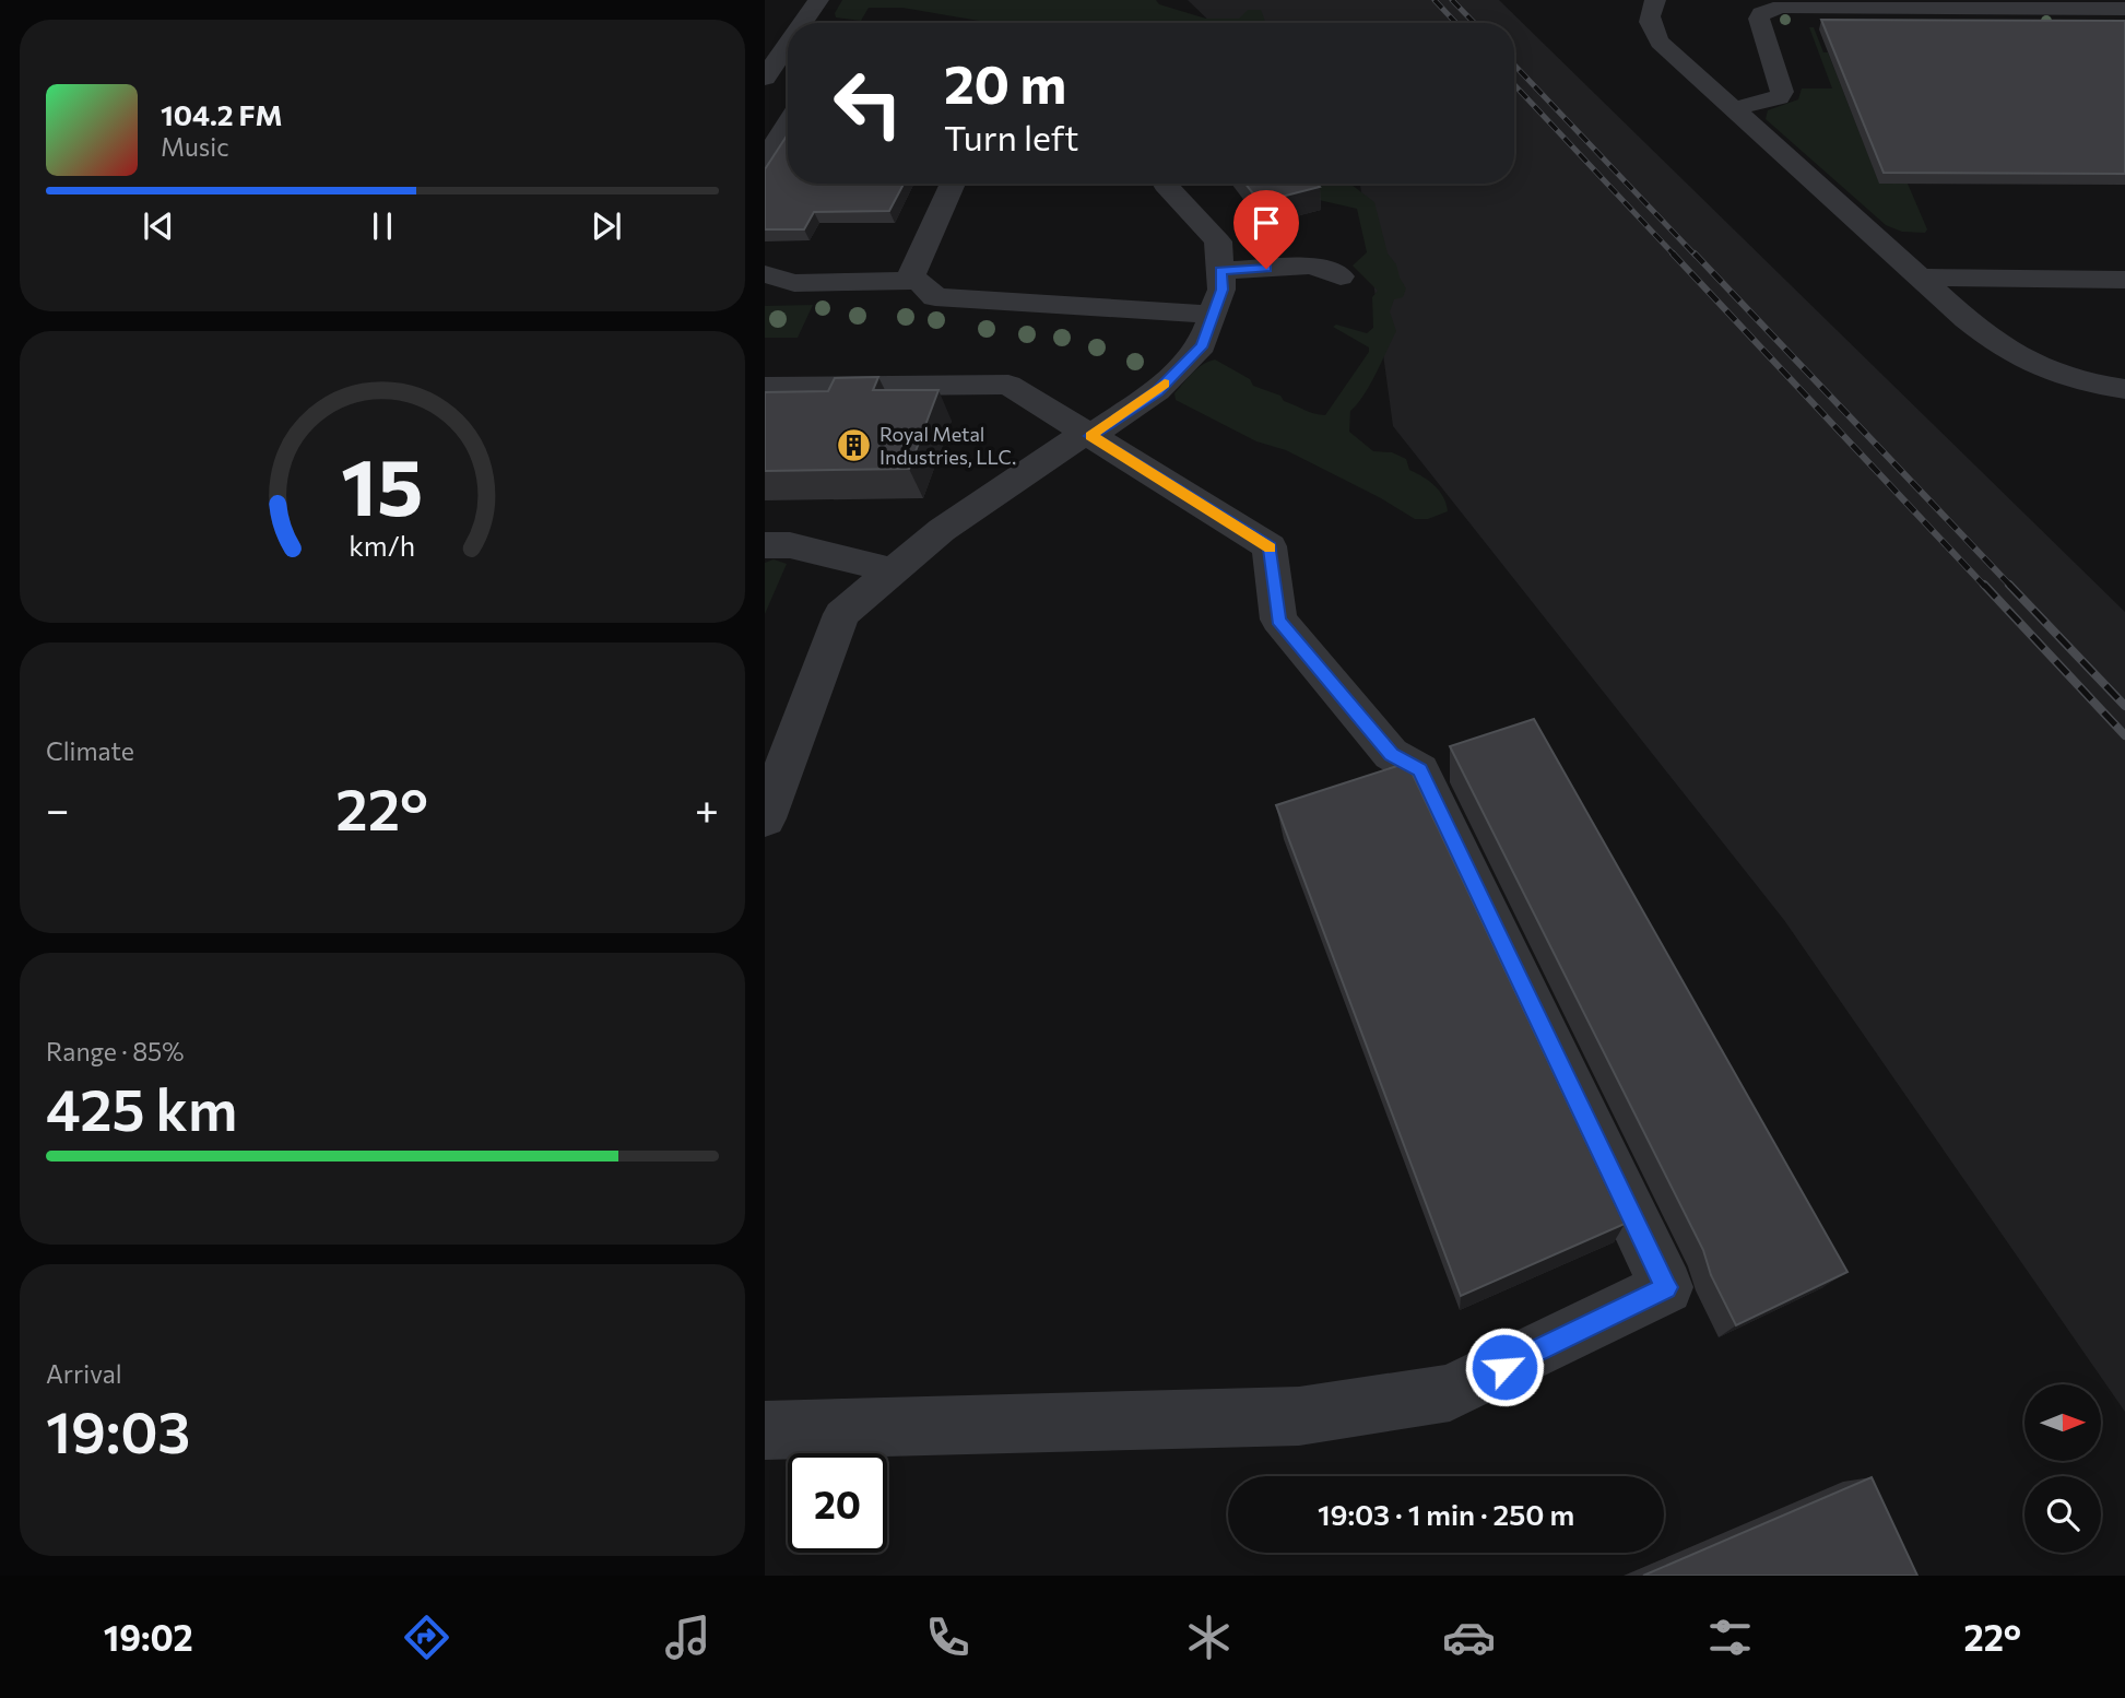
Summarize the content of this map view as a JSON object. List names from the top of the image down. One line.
{"places":{"building":["Royal Metal Industries, LLC."]},"north":"right","page":{"turn":["20 m","Turn left"],"song":["104.2 FM","Music"],"tile":["Climate",["Range · 85%","425 km"],["Arrival","19:03"]],"heat":["−","22°","+"],"limit":"20","trip":"19:03 · 1 min · 250 m","tabs":["19:02","22°"],"gauge":["15","km/h"]}}
